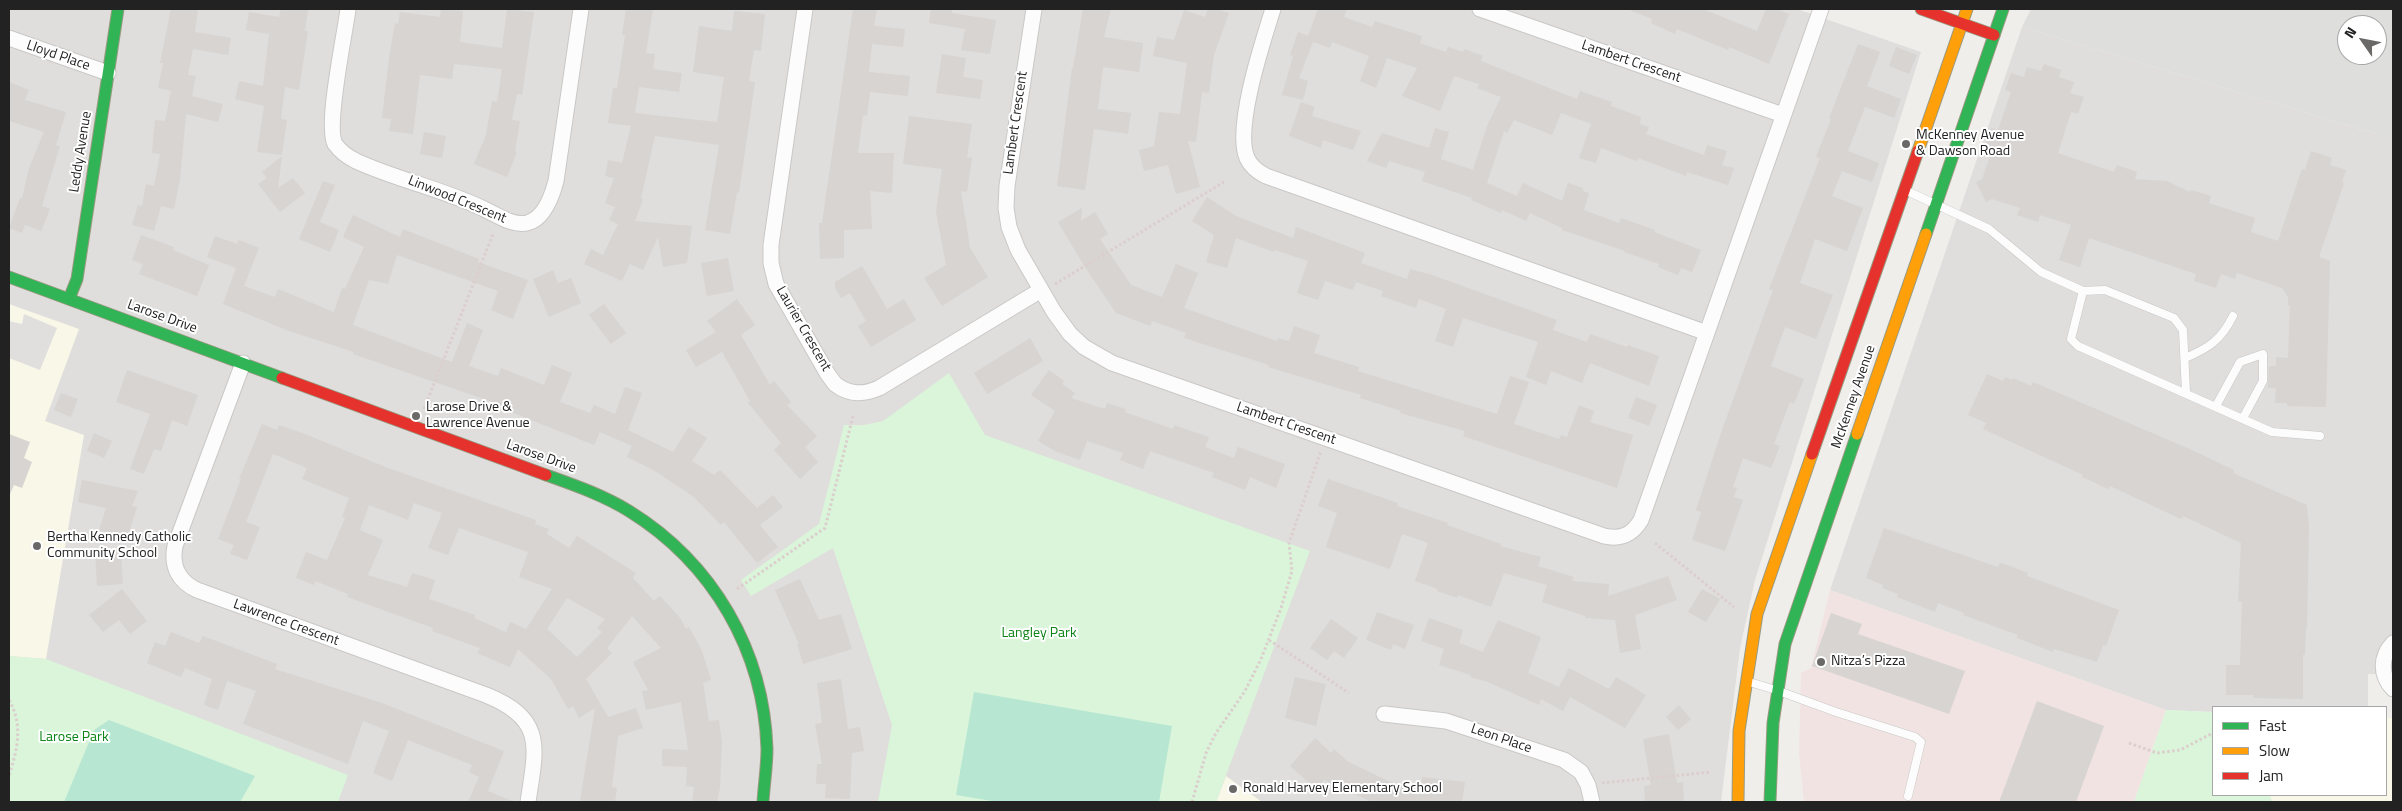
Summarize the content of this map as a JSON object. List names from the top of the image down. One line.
{"streets":{"main road":["Leddy Avenue","Larose Drive","McKenney Avenue"],"street":["Lloyd Place","Lambert Crescent","Linwood Crescent","Laurier Crescent","Lawrence Crescent","Leon Place"]},"crossings":[["Lloyd Place","Leddy Avenue"],["Lambert Crescent","Laurier Crescent"],["Leddy Avenue","Larose Drive"],["Larose Drive","Lawrence Crescent"]],"parks":["Langley Park","Larose Park"],"places":["McKenney Avenue & Dawson Road","Larose Drive & Lawrence Avenue","Bertha Kennedy Catholic Community School","Nitza’s Pizza","Ronald Harvey Elementary School"],"legend":["Fast","Slow","Jam"],"north":"top left"}
